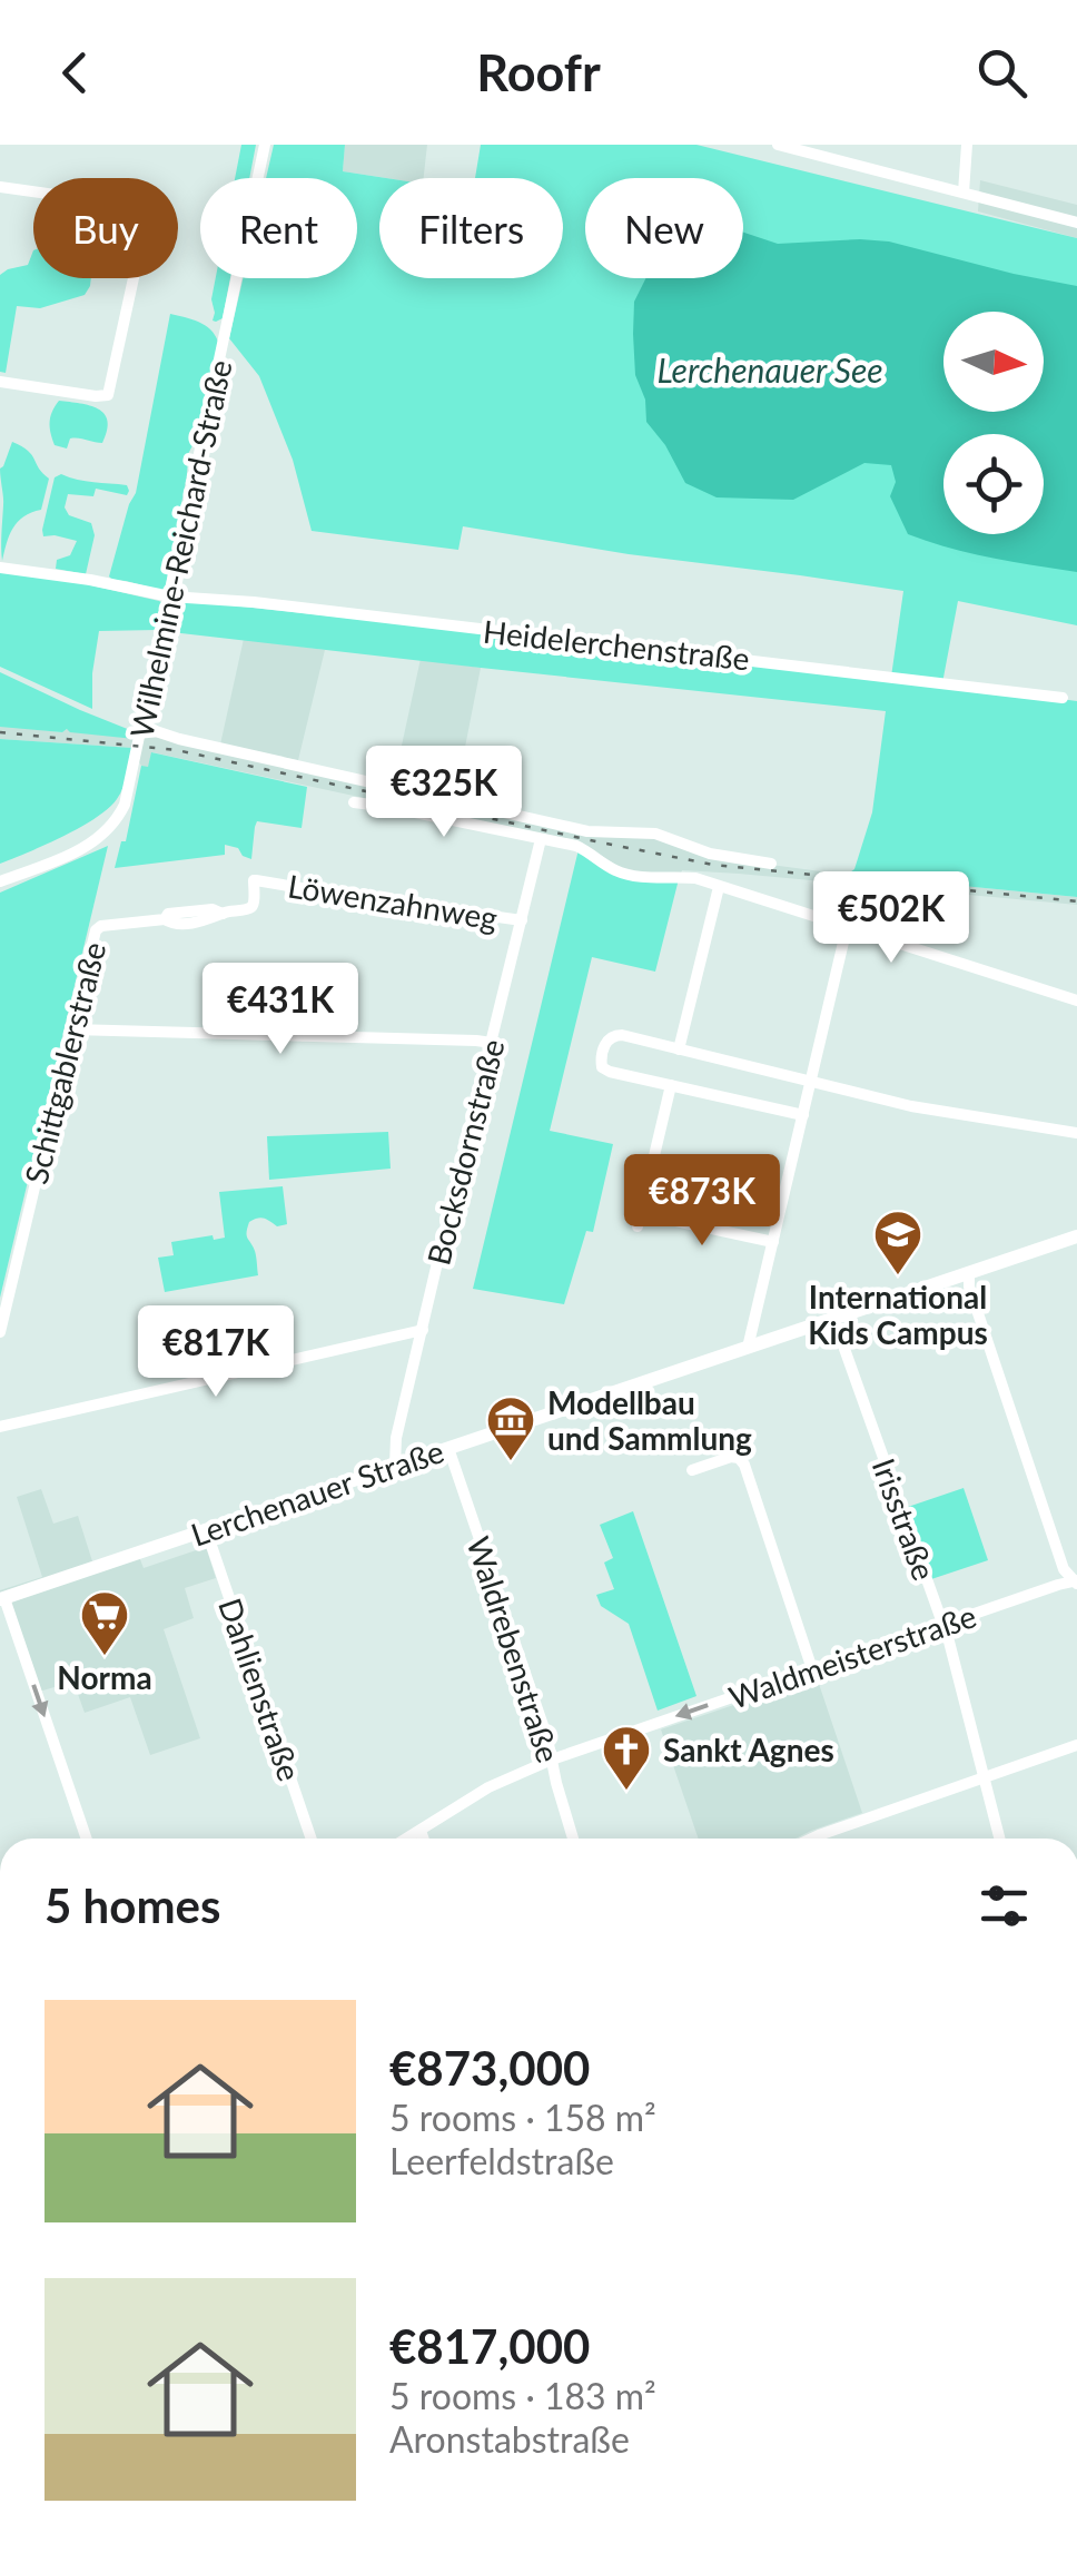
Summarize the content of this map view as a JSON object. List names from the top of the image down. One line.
{"streets":{"main road":["Lerchenauer Straße"],"street":["Wilhelmine-Reichard-Straße","Heidelerchenstraße","Löwenzahnweg","Schittgablerstraße","Bocksdornstraße","Irisstraße","Waldrebenstraße","Waldmeisterstraße","Dahlienstraße"]},"crossings":[["Wilhelmine-Reichard-Straße","Heidelerchenstraße"],["Löwenzahnweg","Schittgablerstraße"],["Löwenzahnweg","Bocksdornstraße"],["Bocksdornstraße","Lerchenauer Straße"],["Lerchenauer Straße","Irisstraße"],["Lerchenauer Straße","Waldrebenstraße"],["Lerchenauer Straße","Dahlienstraße"],["Irisstraße","Waldmeisterstraße"],["Waldrebenstraße","Waldmeisterstraße"]],"one_way":["Waldmeisterstraße"],"water":["Lerchenauer See"],"places":{"school or university":["International Kids Campus"],"museum":["Modellbau und Sammlung"],"supermarket":["Norma"],"church":["Sankt Agnes"]},"north":"right","page":{"header":"Roofr","chip":["Buy","Rent","Filters","New"],"price":["€325K","€502K","€431K","€873K","€817K"],"heading":"5 homes","list":[{"name":"€873,000","note":"5 rooms · 158 m² · Leerfeldstraße"},{"name":"€817,000","note":"5 rooms · 183 m² · Aronstabstraße"}]}}
